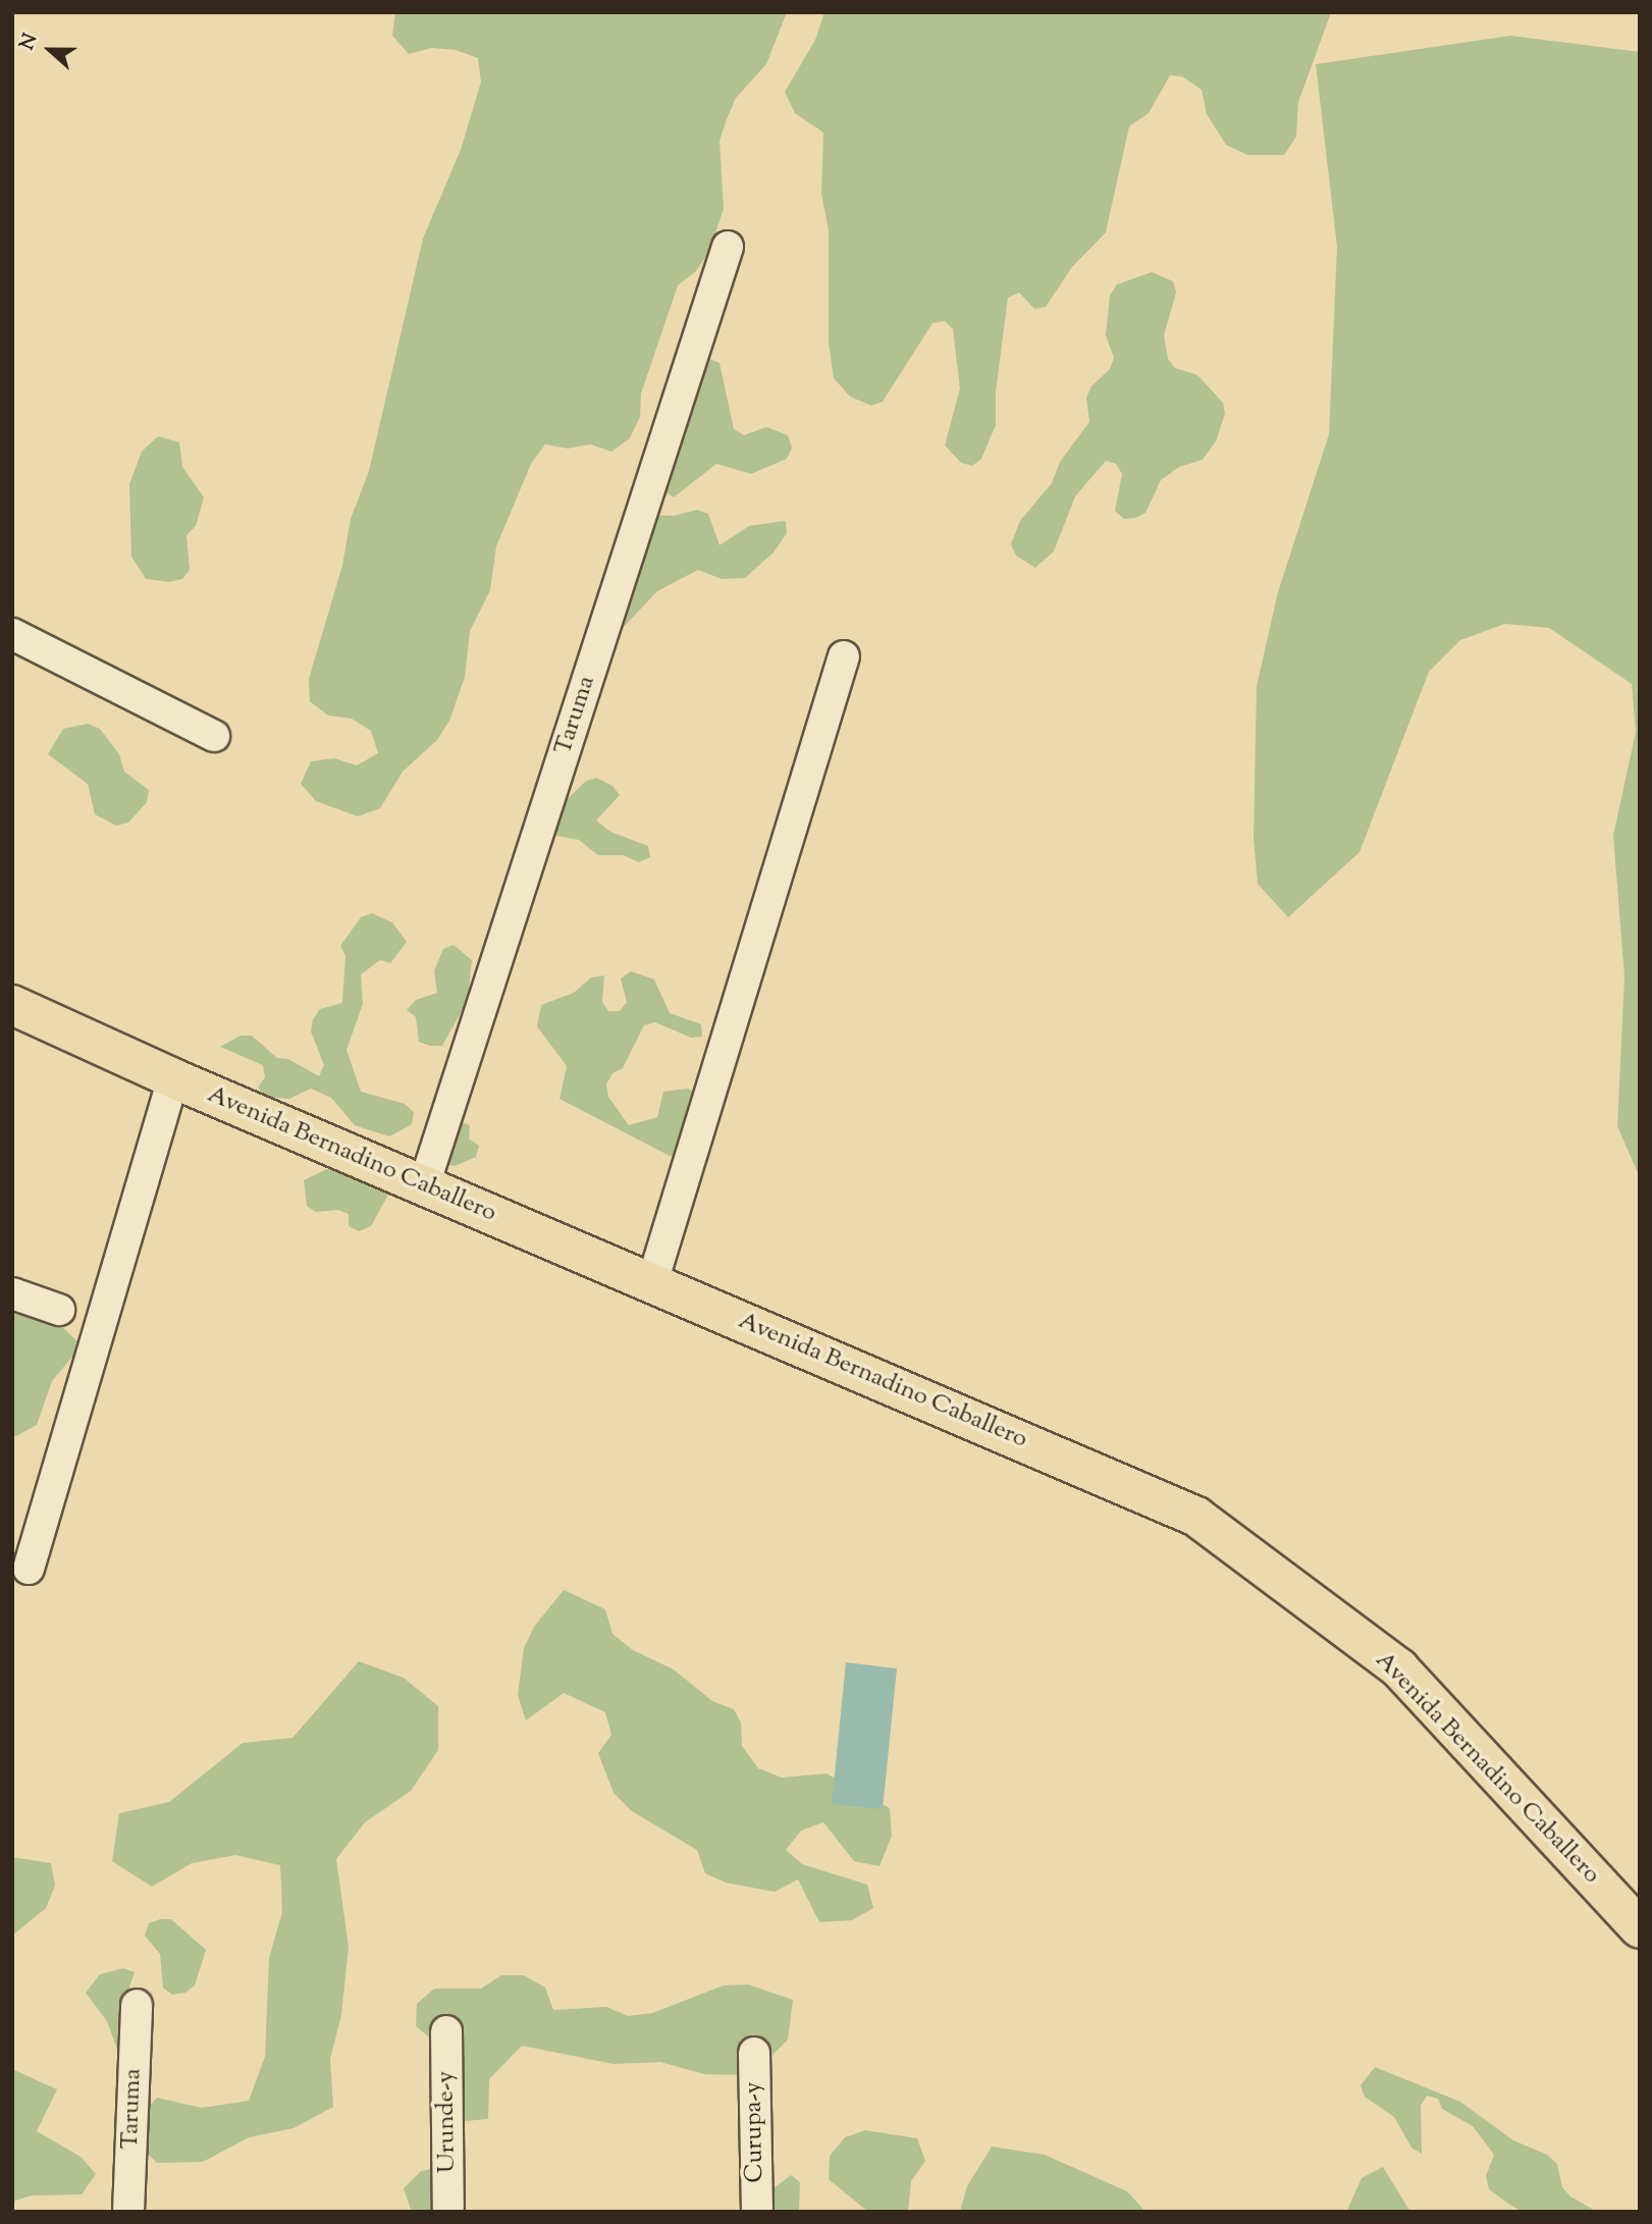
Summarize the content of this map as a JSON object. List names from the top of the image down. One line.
{"streets":{"main road":["Avenida Bernadino Caballero"],"street":["Taruma","Urunde-y","Curupa-y"]},"crossings":[["Taruma","Avenida Bernadino Caballero"]],"north":"left"}
